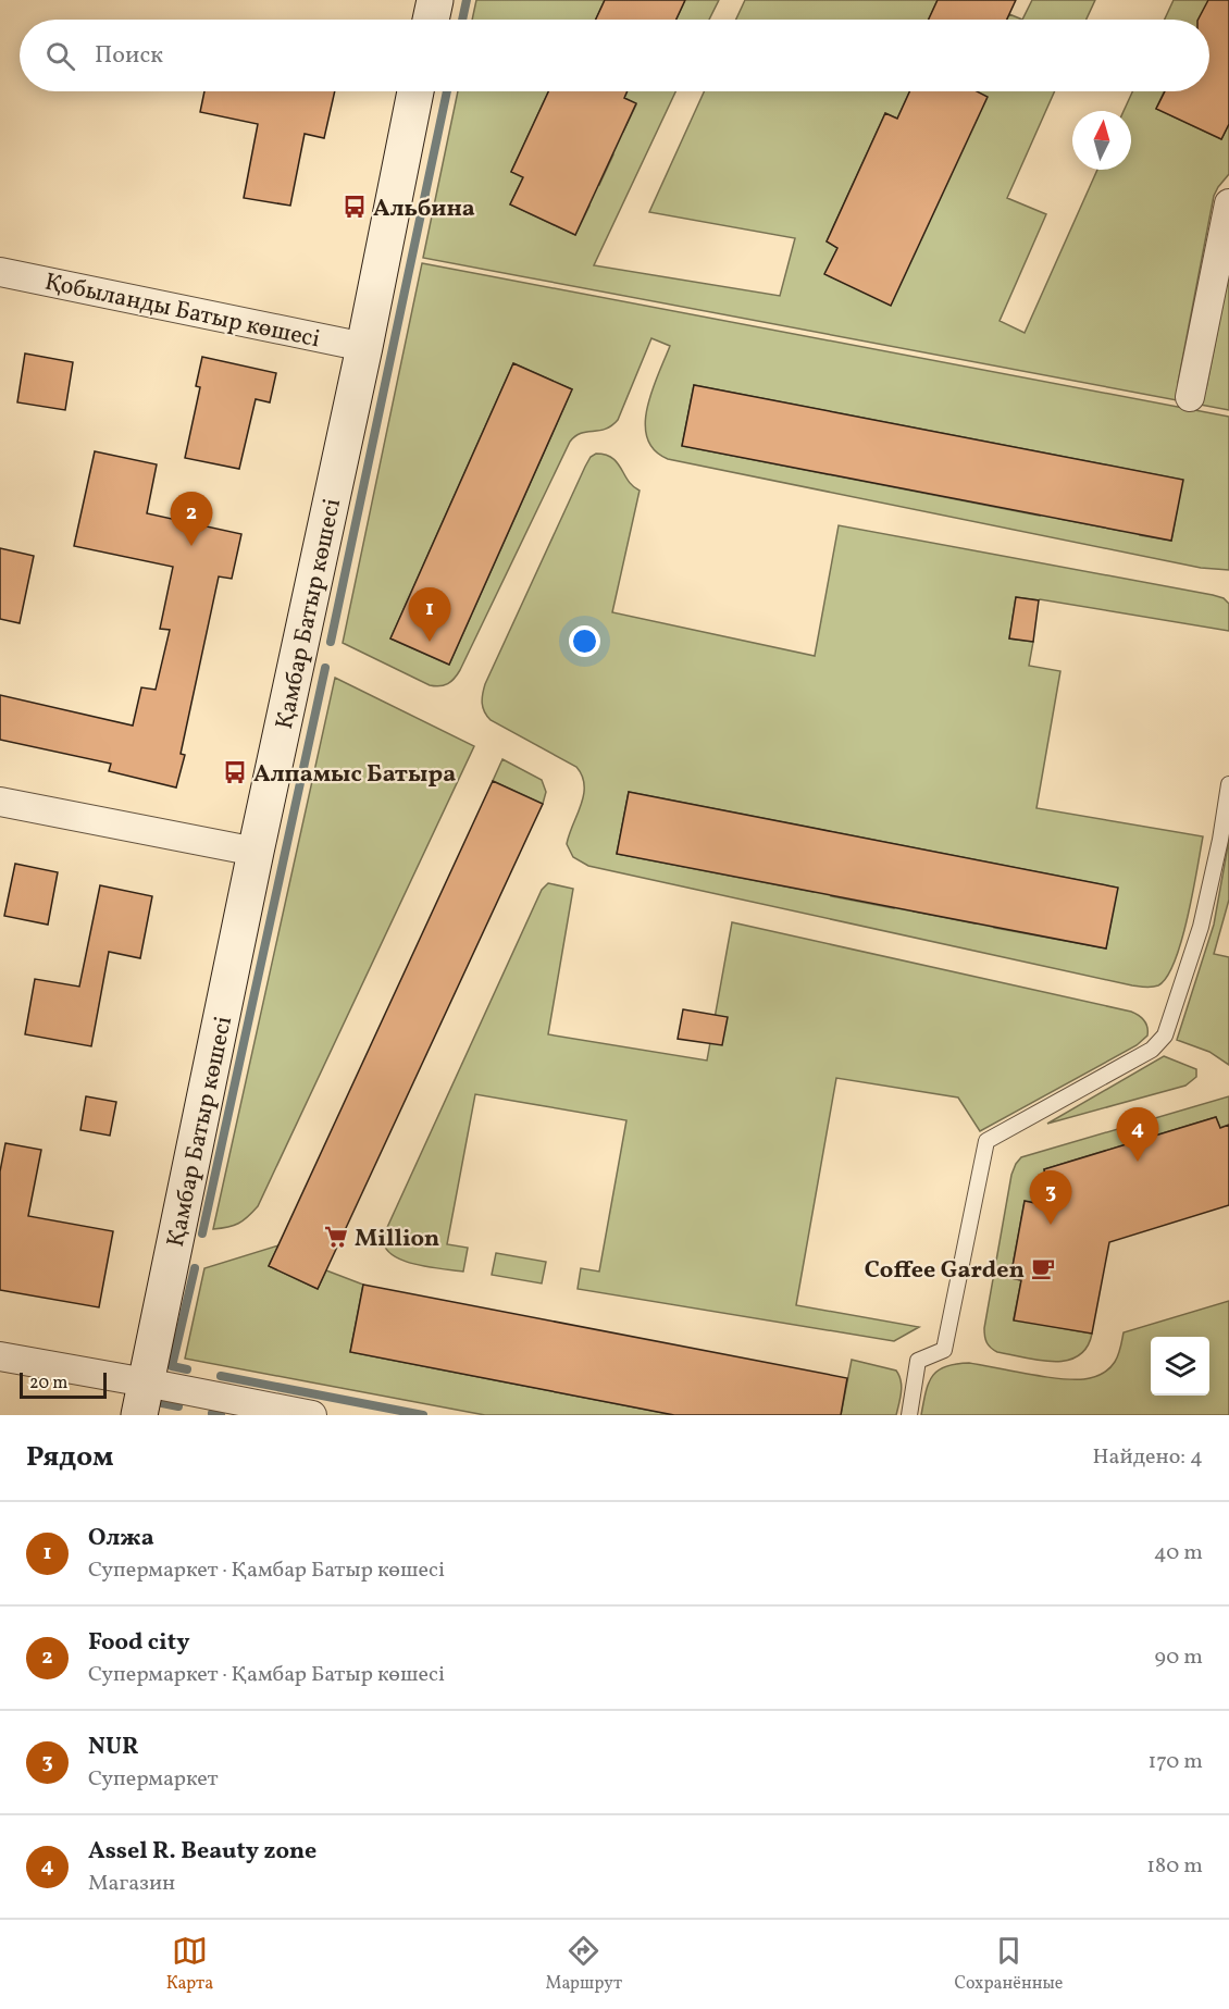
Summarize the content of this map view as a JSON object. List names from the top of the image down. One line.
{"streets":{"main road":["Қамбар Батыр көшесі"],"street":["Қобыланды Батыр көшесі"]},"crossings":[["Қобыланды Батыр көшесі","Қамбар Батыр көшесі"]],"places":{"bus stop":["Альбина","Алпамыс Батыра"],"supermarket":["Million"],"cafe":["Coffee Garden"]},"scale_bar":"20 m","north":"top","page":{"search":"Поиск","pins":["2","1","4","3"],"scale":"20 m","heading":["Рядом","Найдено: 4"],"list":[{"mark":"1","name":"Олжа","note":"Супермаркет · Қамбар Батыр көшесі","value":"40 m"},{"mark":"2","name":"Food city","note":"Супермаркет · Қамбар Батыр көшесі","value":"90 m"},{"mark":"3","name":"NUR","note":"Супермаркет","value":"170 m"},{"mark":"4","name":"Assel R. Beauty zone","note":"Магазин","value":"180 m"}],"nav":["Карта","Маршрут","Сохранённые"]}}
